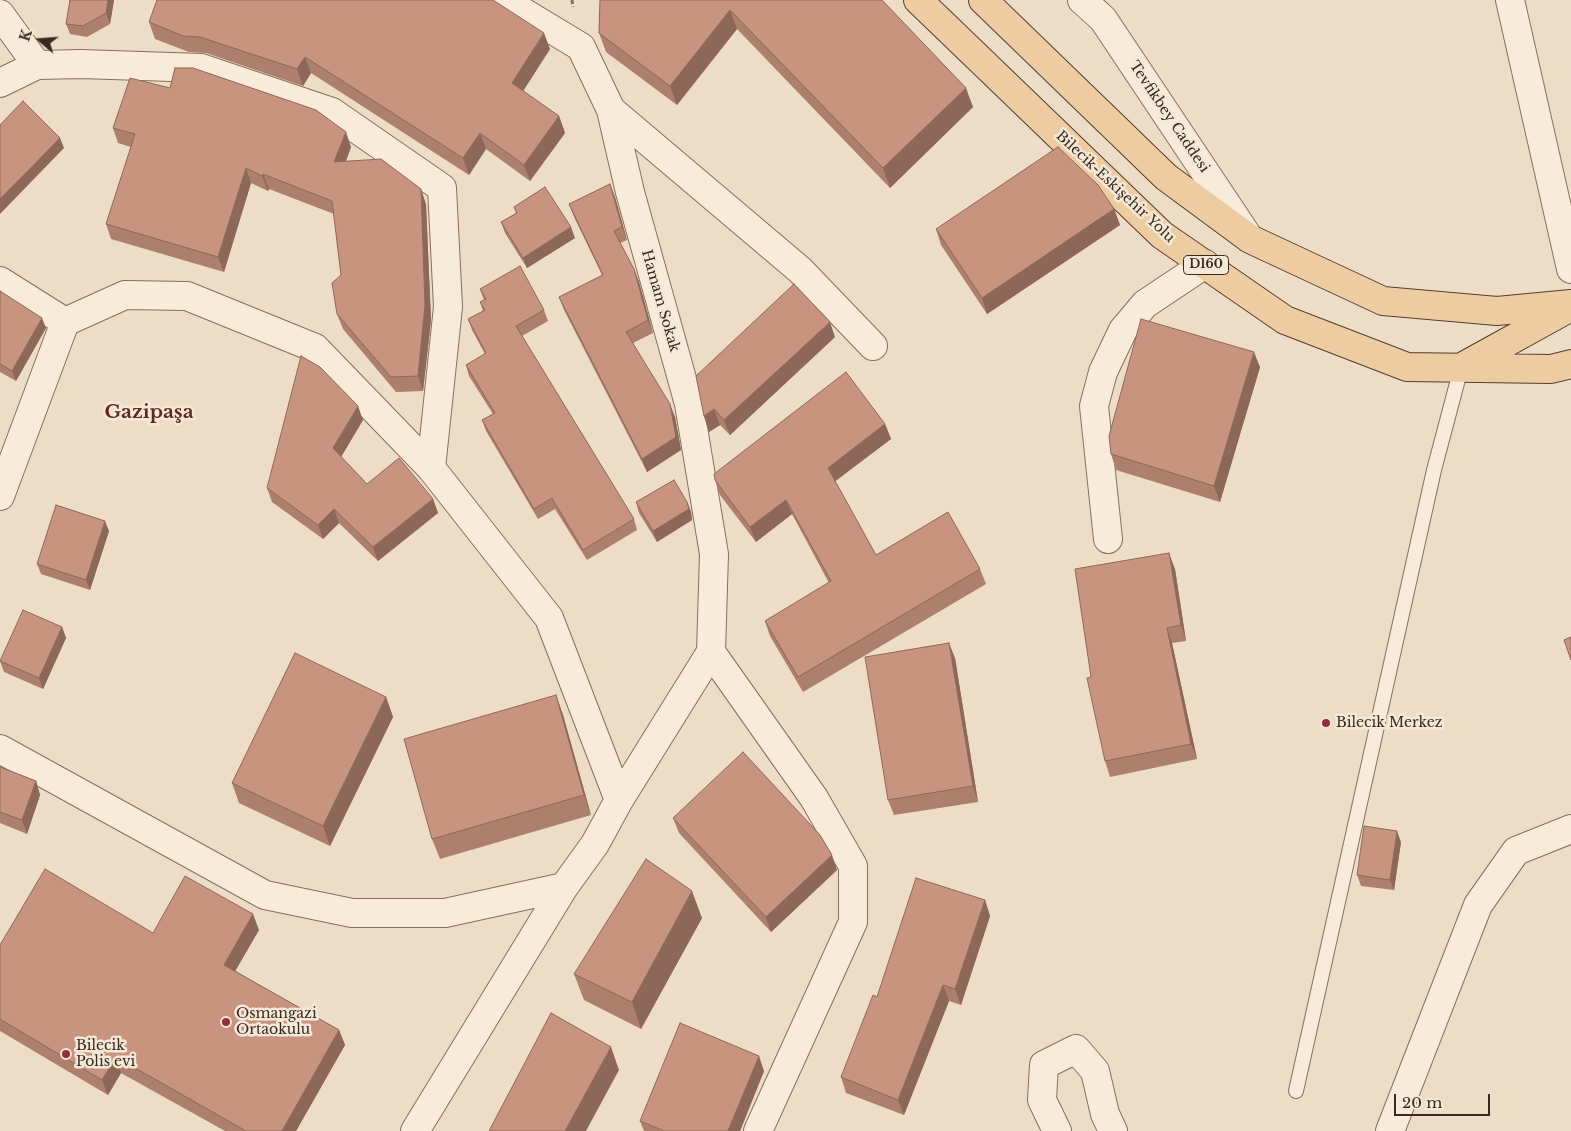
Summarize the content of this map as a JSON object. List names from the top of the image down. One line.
{"streets":{"main road":["Bilecik-Eskişehir Yolu","D160"],"street":["Tevfikbey Caddesi","Hamam Sokak"]},"districts":["Gazipaşa"],"places":["Bilecik Merkez","Osmangazi Ortaokulu","Bilecik Polis evi"],"scale_bar":"20 m","north":"left"}
